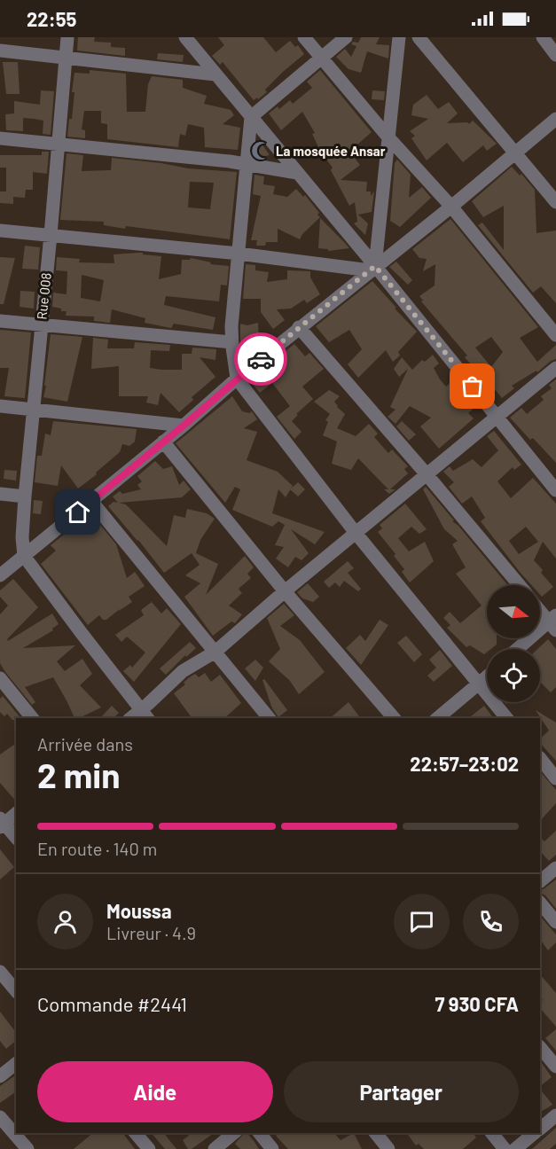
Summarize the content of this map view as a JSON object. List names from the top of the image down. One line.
{"streets":{"street":["Rue 008"]},"places":{"mosque":["La mosquée Ansar"]},"north":"right","page":{"status":"22:55","heading":["2 min","Arrivée dans","22:57–23:02"],"panel":["Moussa","Livreur · 4.9","Commande #2441","7 930 CFA"],"bar":"En route · 140 m","buttons":["Aide","Partager"]}}
